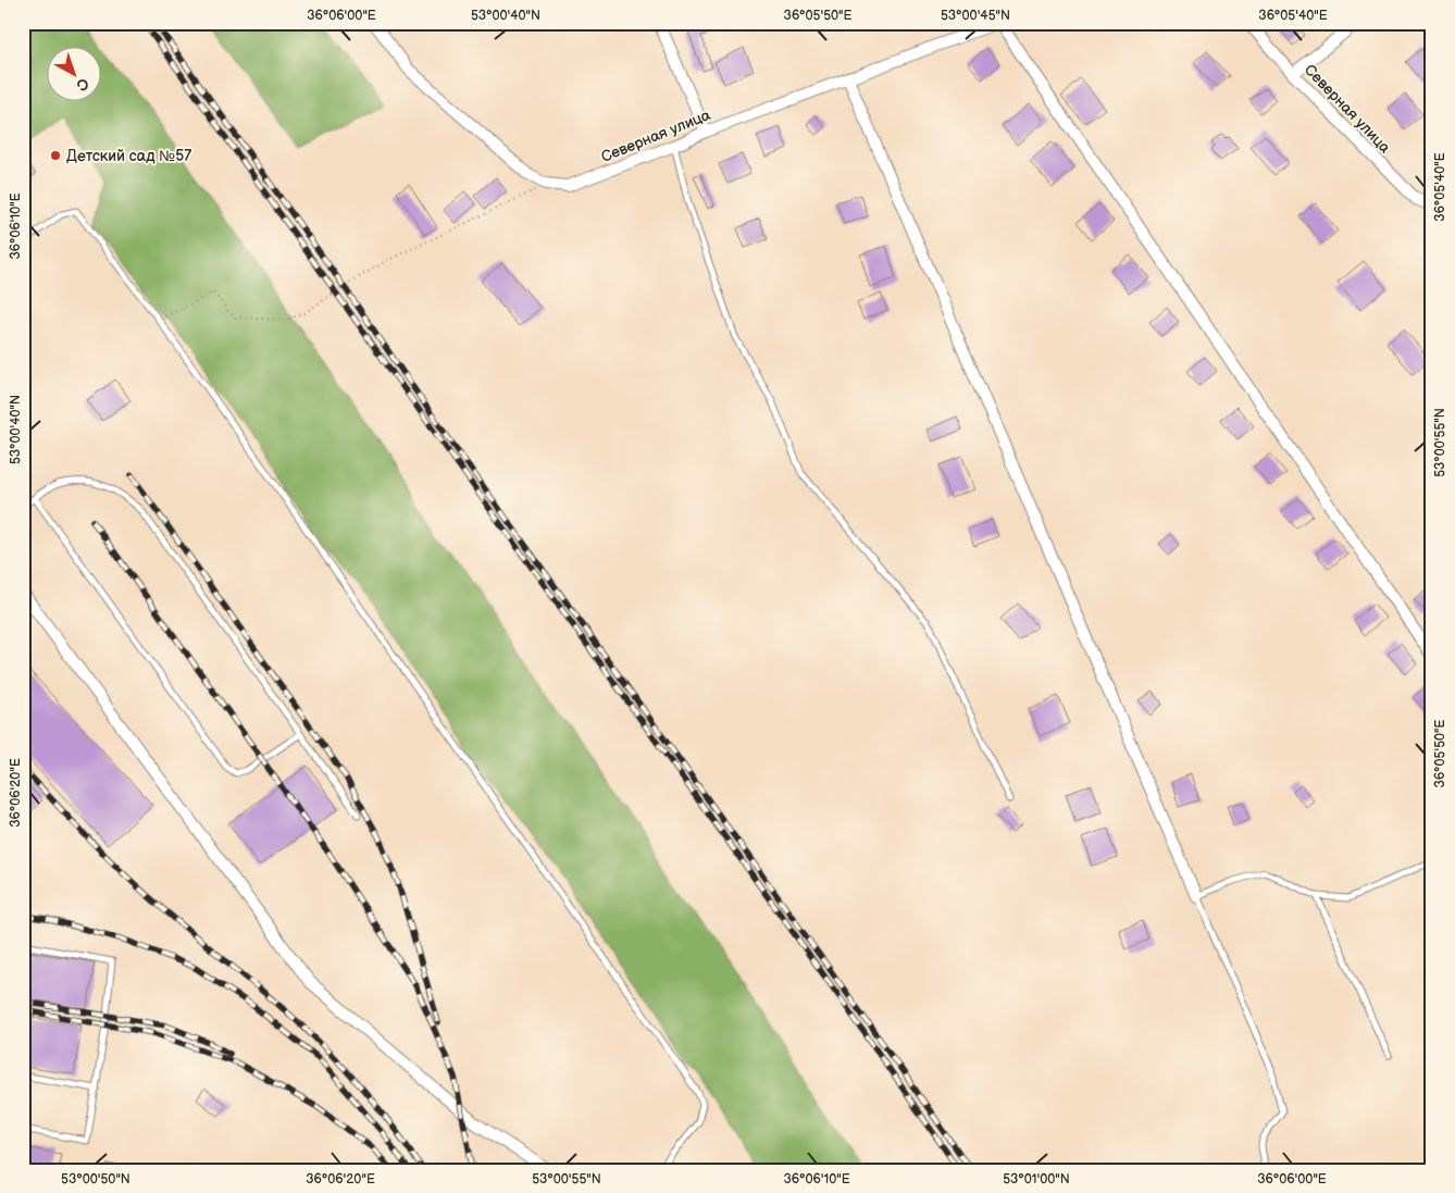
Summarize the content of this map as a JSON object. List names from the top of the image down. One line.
{"streets":{"street":["Северная улица"]},"places":["Детский сад №57"],"north":"bottom right","coordinates":["36°06'00\"E","53°00'40\"N","36°05'50\"E","53°00'45\"N","36°05'40\"E","36°06'10\"E","53°00'55\"N","36°06'20\"E","53°00'50\"N","53°01'00\"N"]}
